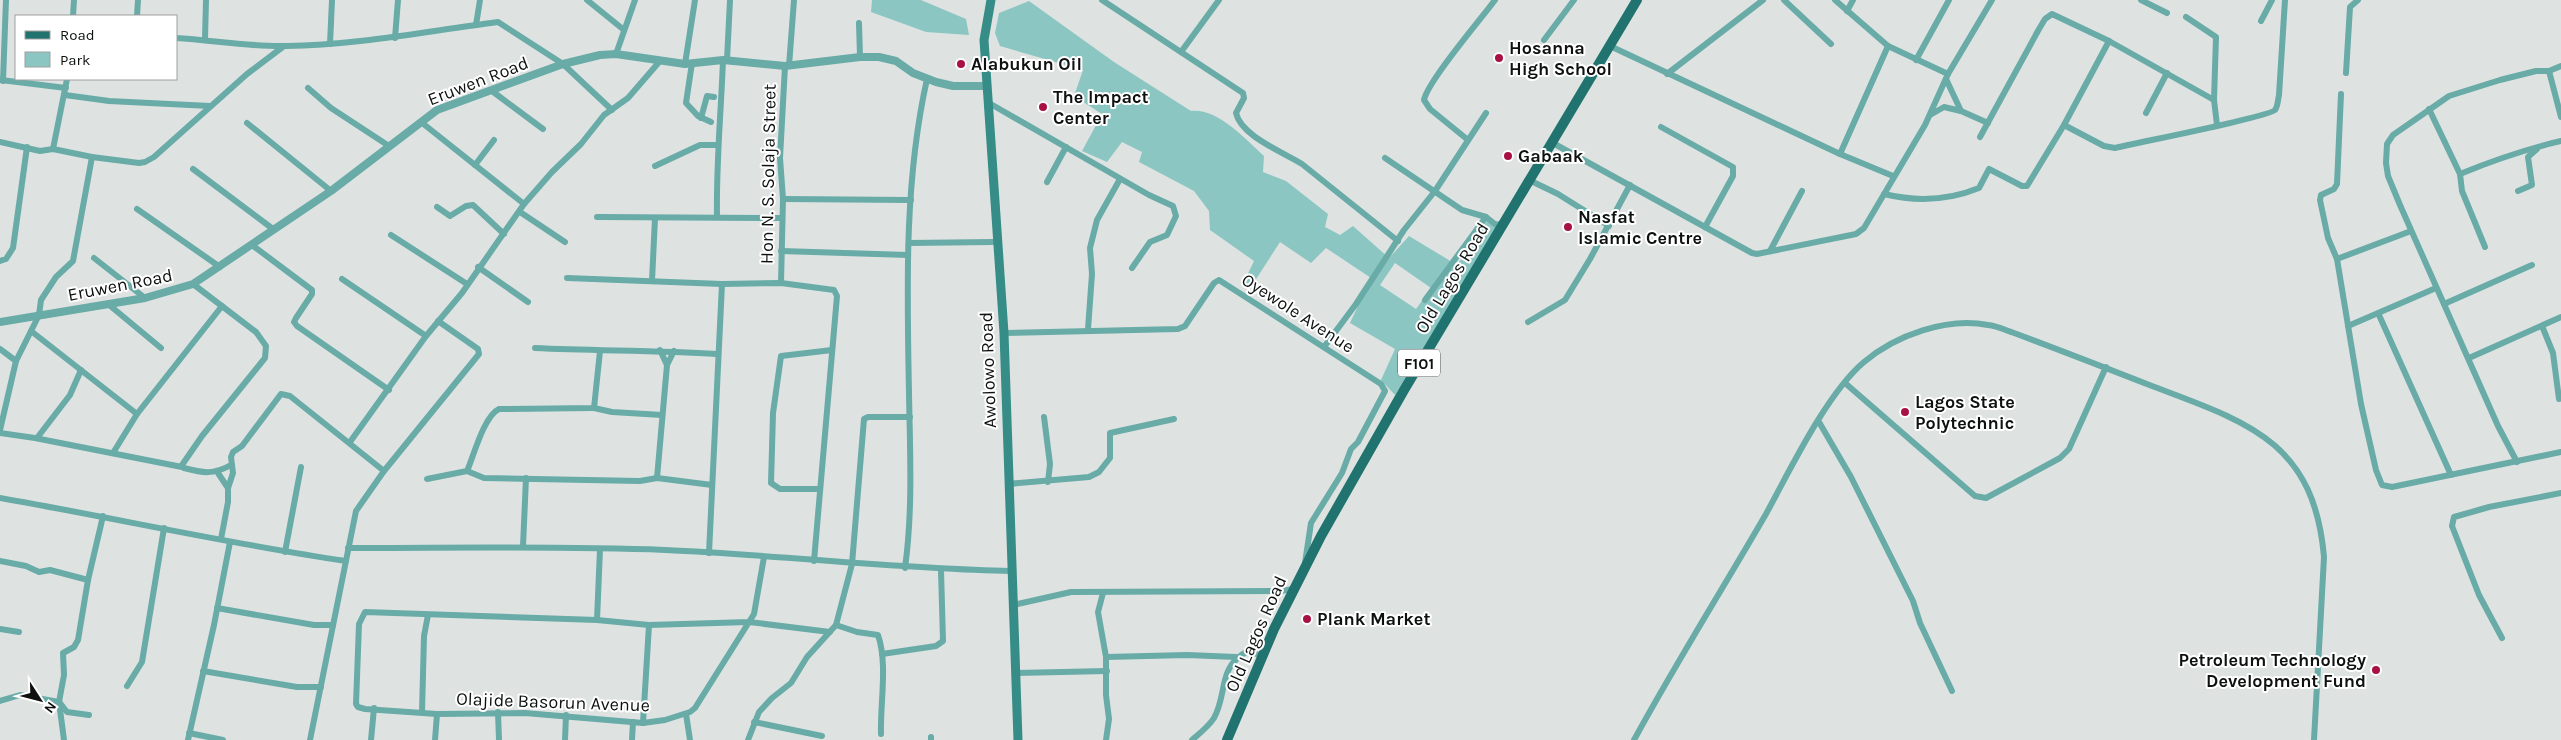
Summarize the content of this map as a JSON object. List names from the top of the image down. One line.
{"streets":{"main road":["Old Lagos Road","F101","Awolowo Road"],"street":["Eruwen Road","Hon N. S. Solaja Street","Oyewole Avenue","Olajide Basorun Avenue"]},"crossings":[["Eruwen Road","Hon N. S. Solaja Street"],["Eruwen Road","Awolowo Road"],["Old Lagos Road","Oyewole Avenue"],["Oyewole Avenue","Awolowo Road"]],"places":["Hosanna High School","Alabukun Oil","The Impact Center","Gabaak","Nasfat Islamic Centre","Lagos State Polytechnic","Plank Market","Petroleum Technology Development Fund"],"legend":["Road","Park"],"north":"bottom right"}
